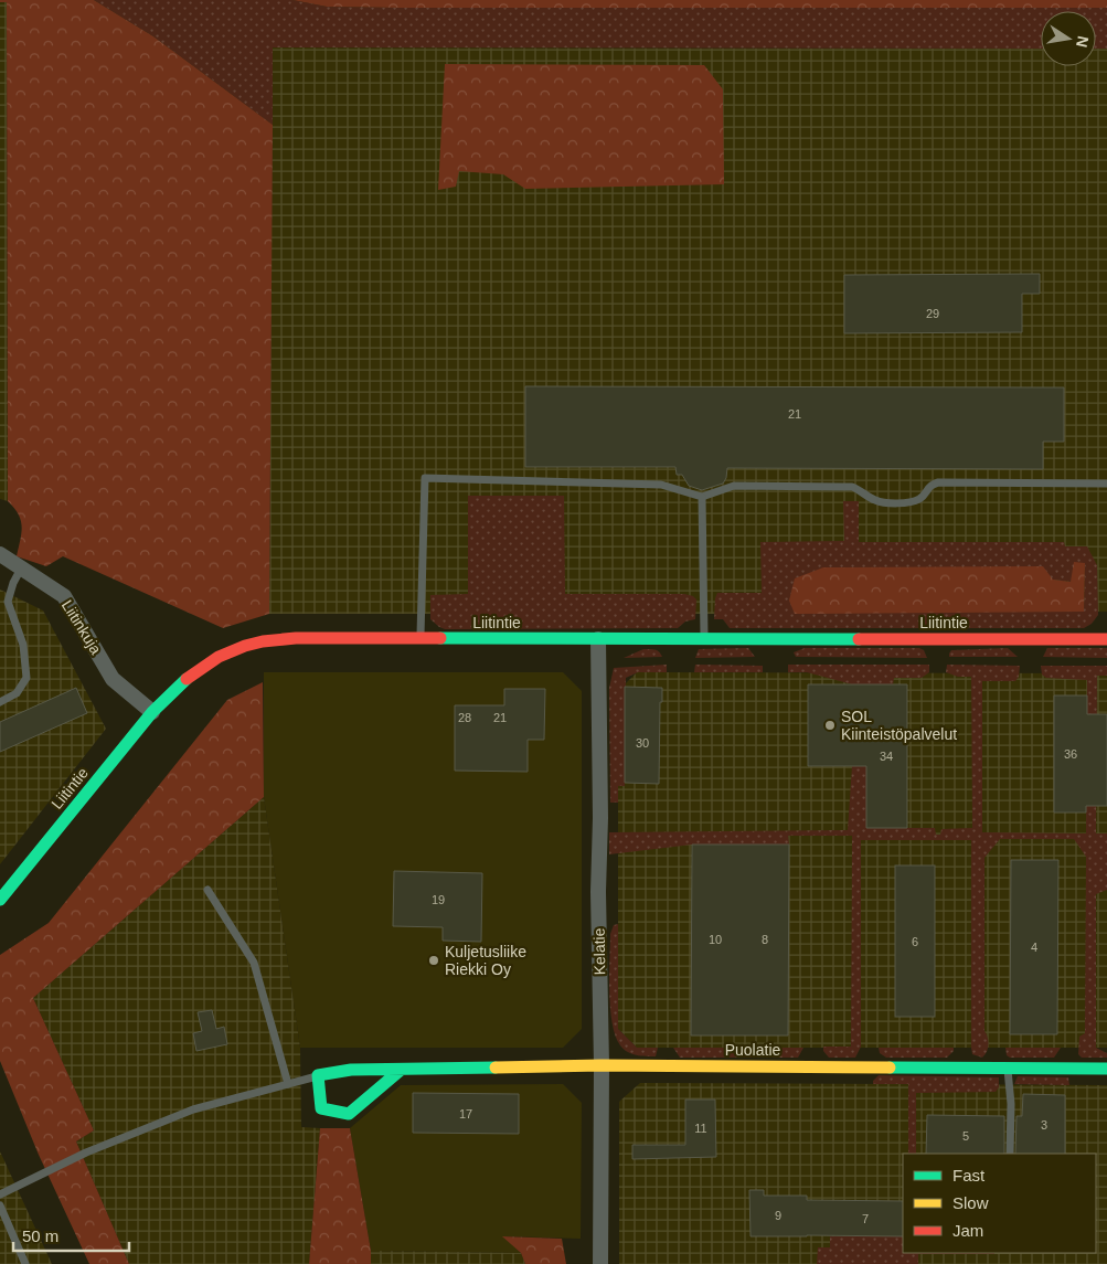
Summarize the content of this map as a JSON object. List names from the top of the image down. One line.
{"streets":{"street":["Liitintie","Liitinkuja","Kelatie","Puolatie"]},"crossings":[["Liitintie","Liitinkuja"],["Liitintie","Kelatie"],["Kelatie","Puolatie"]],"places":["SOL Kiinteistöpalvelut","Kuljetusliike Riekki Oy"],"house_numbers":["29","21","28","21","30","36","34","19","10","8","6","4","17","3","11","5","9","7"],"legend":["Fast","Slow","Jam"],"scale_bar":"50 m","north":"right"}
